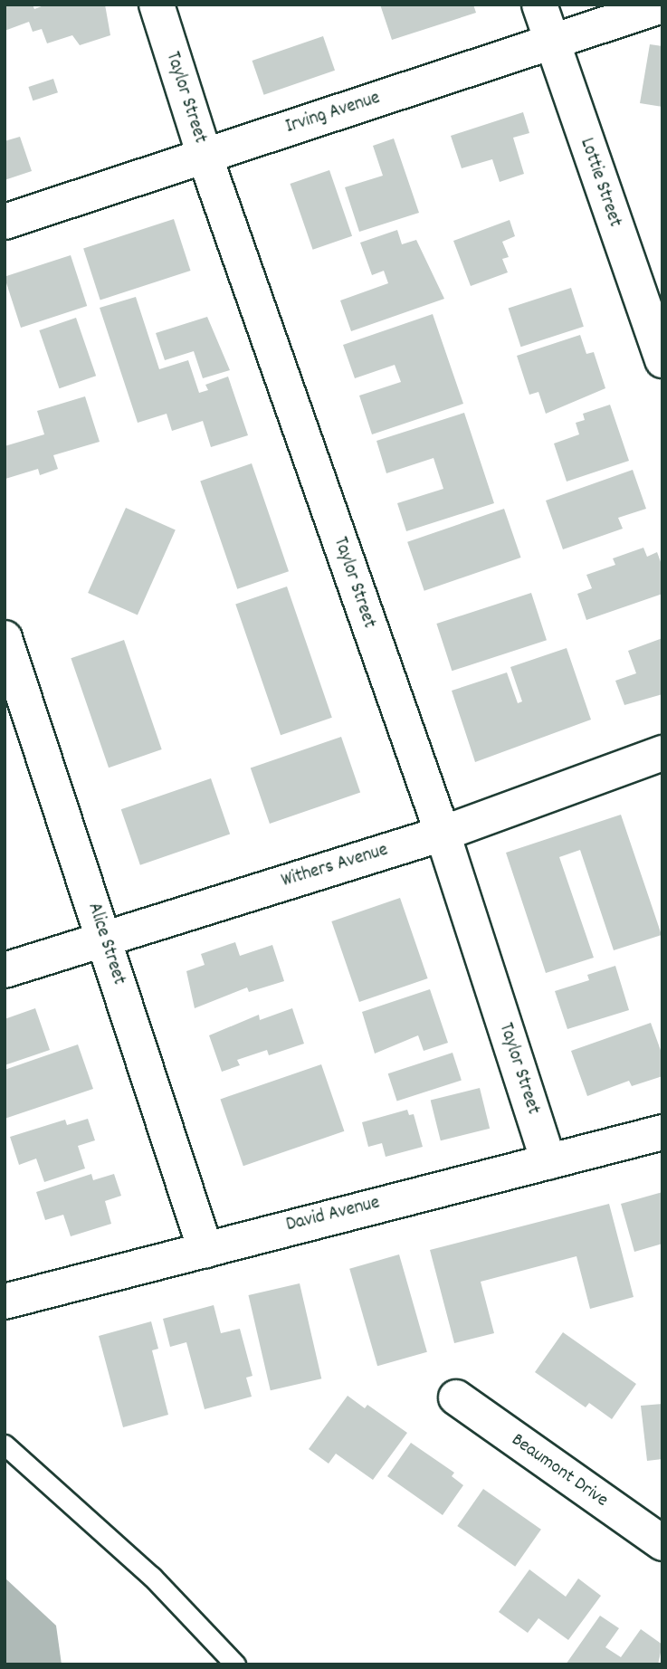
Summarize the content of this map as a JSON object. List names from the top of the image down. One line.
{"streets":{"street":["Taylor Street","Irving Avenue","Lottie Street","Withers Avenue","Alice Street","David Avenue","Beaumont Drive"]},"crossings":[["Taylor Street","Irving Avenue"],["Taylor Street","Withers Avenue"],["Taylor Street","David Avenue"],["Irving Avenue","Lottie Street"],["Withers Avenue","Alice Street"],["Alice Street","David Avenue"]]}
